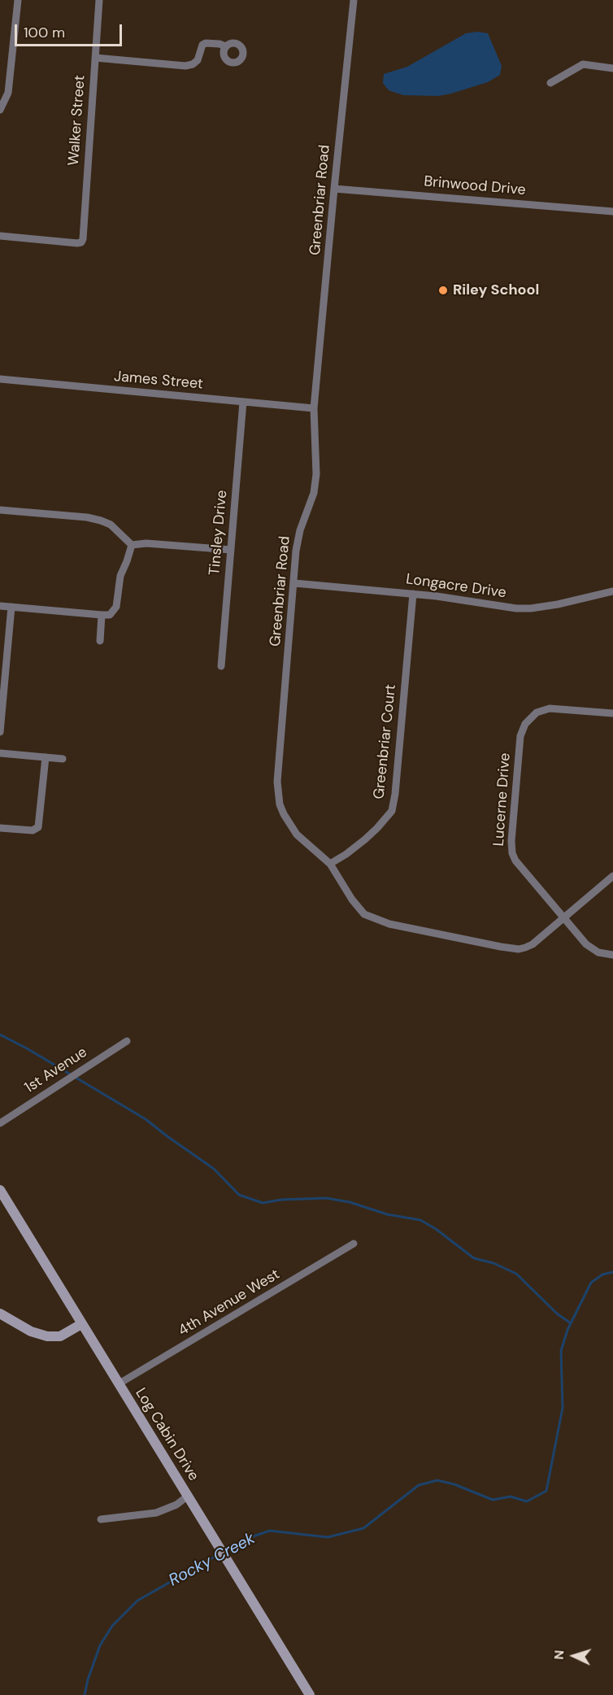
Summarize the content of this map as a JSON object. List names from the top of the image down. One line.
{"streets":{"street":["Walker Street","Brinwood Drive","Greenbriar Road","James Street","Tinsley Drive","Longacre Drive","Greenbriar Court","Lucerne Drive","1st Avenue","4th Avenue West","Log Cabin Drive"]},"crossings":[["Brinwood Drive","Greenbriar Road"],["Greenbriar Road","James Street"],["Greenbriar Road","Longacre Drive"],["Greenbriar Road","Greenbriar Court"],["Greenbriar Road","Lucerne Drive"],["James Street","Tinsley Drive"],["Longacre Drive","Greenbriar Court"],["4th Avenue West","Log Cabin Drive"]],"water":["Rocky Creek"],"places":["Riley School"],"scale_bar":"100 m","north":"left"}
